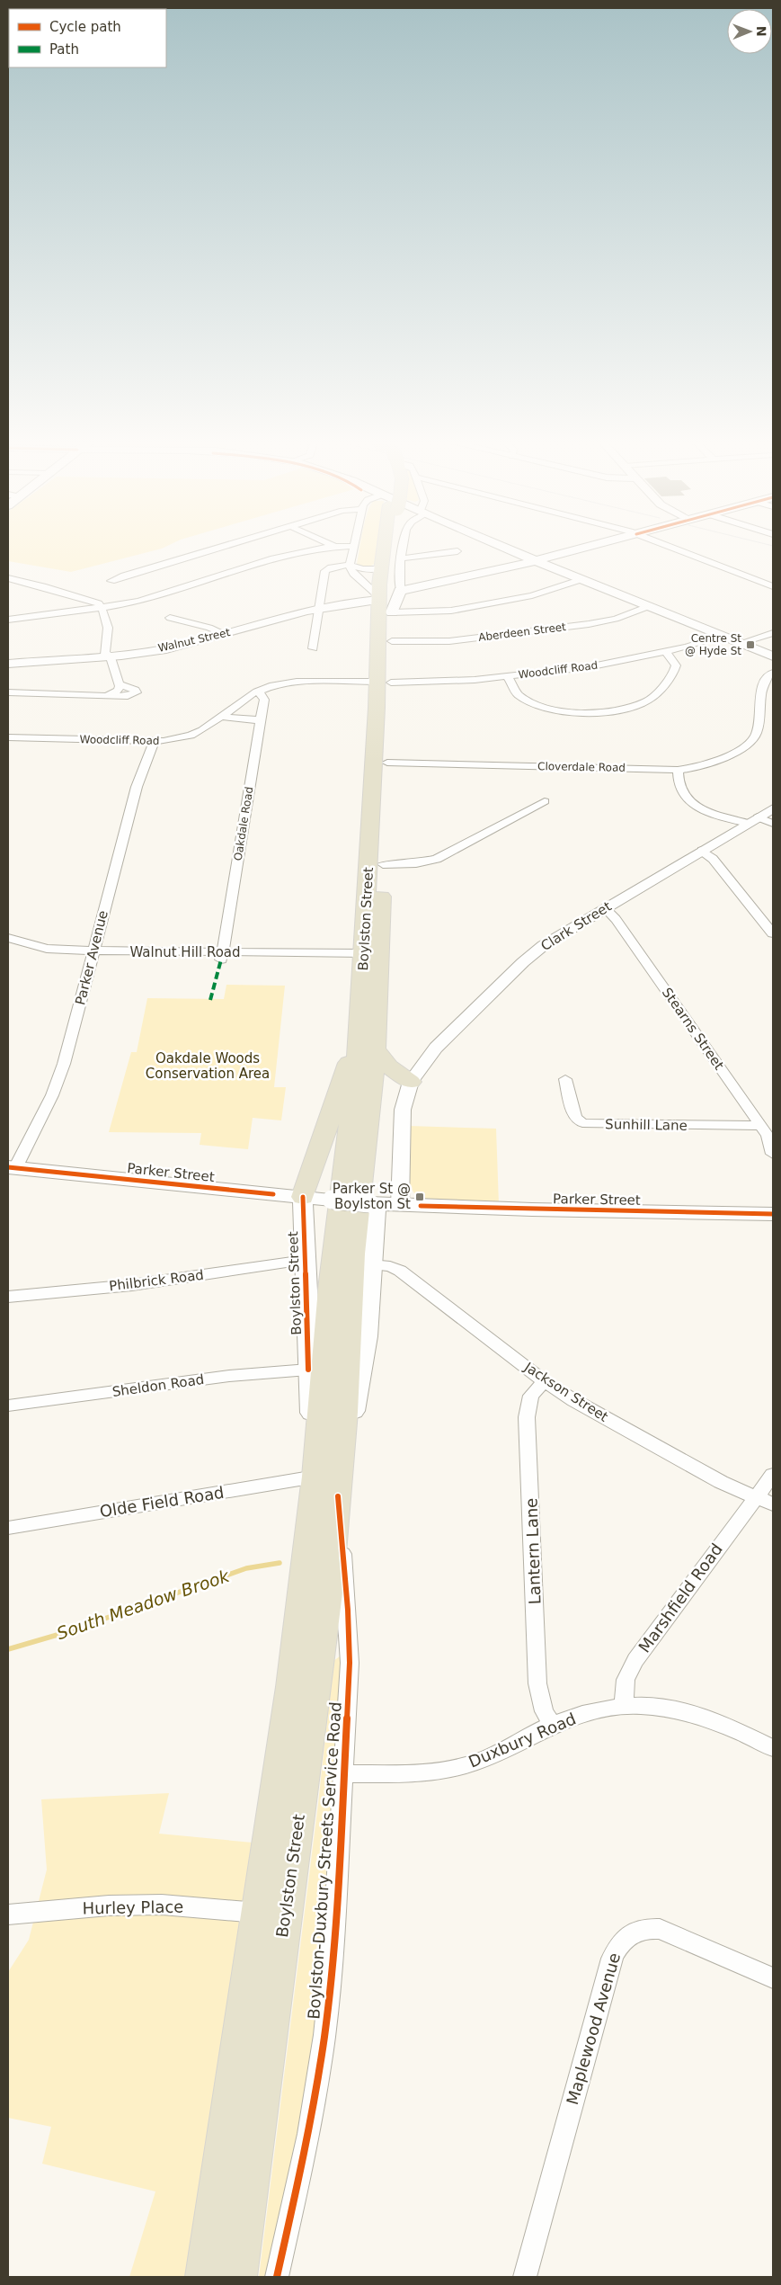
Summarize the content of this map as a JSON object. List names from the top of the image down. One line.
{"streets":{"highway":["Boylston Street"],"main road":["Walnut Street","Parker Street"],"street":["Aberdeen Street","Woodcliff Road","Cloverdale Road","Oakdale Road","Clark Street","Walnut Hill Road","Parker Avenue","Stearns Street","Sunhill Lane","Philbrick Road","Sheldon Road","Jackson Street","Olde Field Road","Lantern Lane","Marshfield Road","Duxbury Road","Boylston-Duxbury Streets Service Road","Hurley Place","Maplewood Avenue"]},"crossings":[["Aberdeen Street","Boylston Street"],["Walnut Street","Boylston Street"],["Woodcliff Road","Oakdale Road"],["Woodcliff Road","Boylston Street"],["Woodcliff Road","Parker Avenue"],["Cloverdale Road","Boylston Street"],["Oakdale Road","Walnut Hill Road"],["Boylston Street","Walnut Hill Road"],["Boylston Street","Parker Street"],["Boylston Street","Philbrick Road"],["Boylston Street","Sheldon Road"],["Boylston Street","Jackson Street"],["Boylston Street","Olde Field Road"],["Boylston Street","Boylston-Duxbury Streets Service Road"],["Boylston Street","Hurley Place"],["Clark Street","Stearns Street"],["Walnut Hill Road","Parker Avenue"],["Parker Avenue","Parker Street"],["Stearns Street","Sunhill Lane"],["Jackson Street","Lantern Lane"],["Jackson Street","Marshfield Road"],["Olde Field Road","Boylston-Duxbury Streets Service Road"],["Lantern Lane","Duxbury Road"],["Marshfield Road","Duxbury Road"],["Duxbury Road","Boylston-Duxbury Streets Service Road"]],"water":["South Meadow Brook"],"parks":["Oakdale Woods Conservation Area"],"places":{"transit":["Centre St @ Hyde St","Parker St @ Boylston St"]},"legend":["Cycle path","Path"],"north":"right"}
